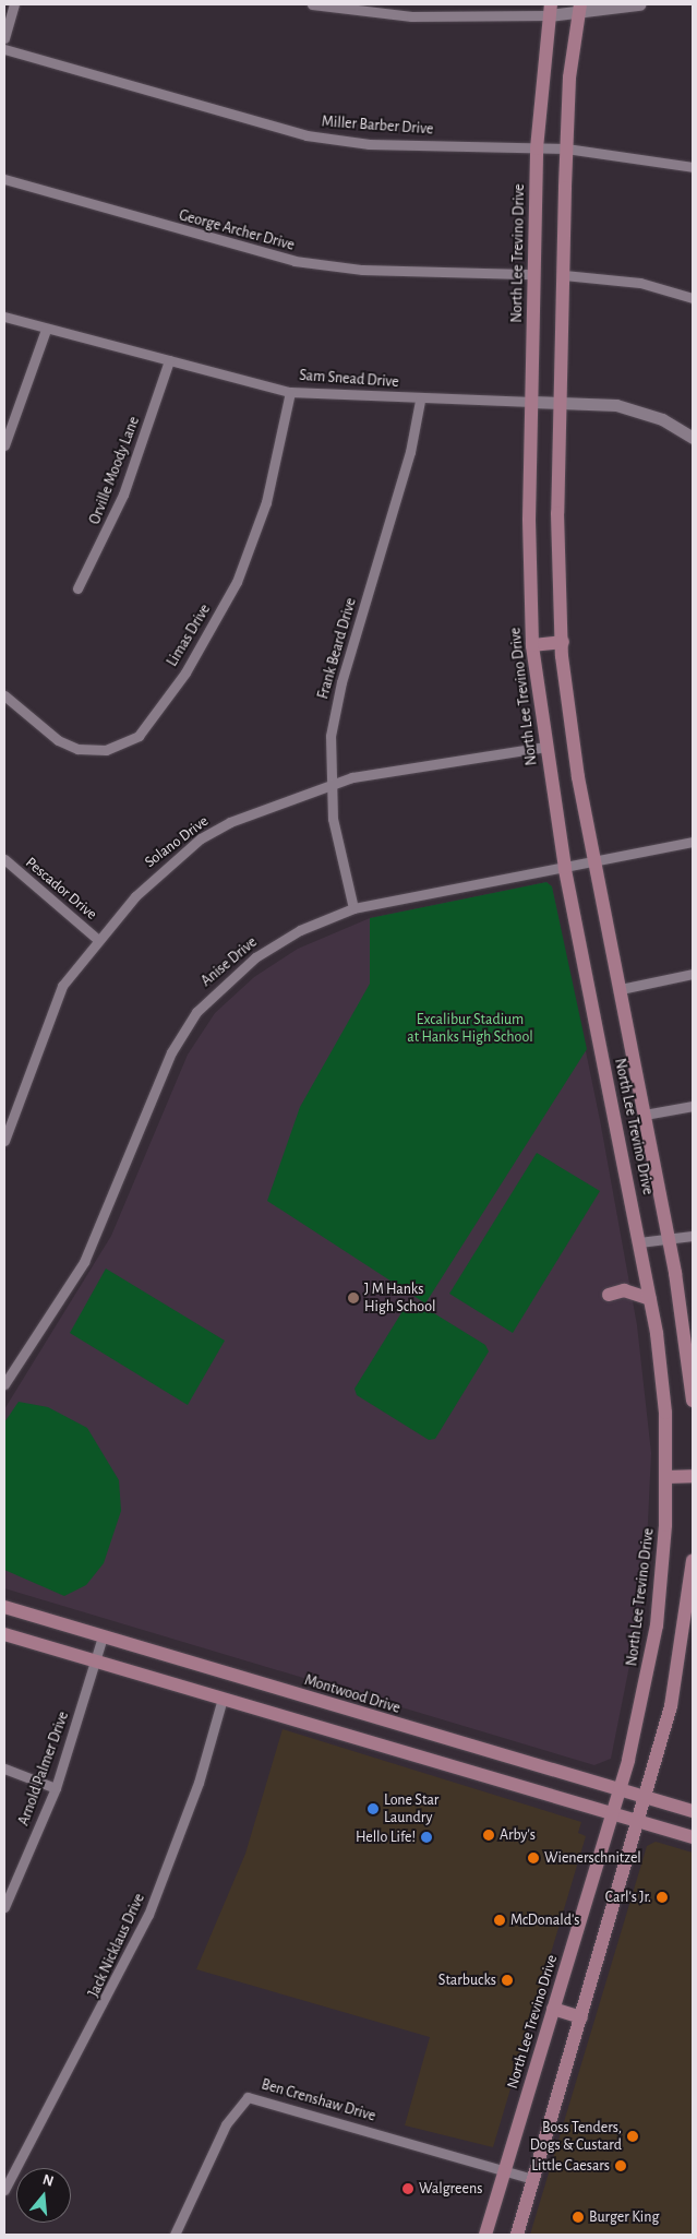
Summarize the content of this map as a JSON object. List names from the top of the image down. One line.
{"streets":{"main road":["North Lee Trevino Drive","Montwood Drive"],"street":["Miller Barber Drive","George Archer Drive","Sam Snead Drive","Orville Moody Lane","Limas Drive","Frank Beard Drive","Solano Drive","Pescador Drive","Anise Drive","Arnold Palmer Drive","Jack Nicklaus Drive","Ben Crenshaw Drive"]},"crossings":[["Miller Barber Drive","North Lee Trevino Drive"],["George Archer Drive","North Lee Trevino Drive"],["North Lee Trevino Drive","Sam Snead Drive"],["North Lee Trevino Drive","Solano Drive"],["North Lee Trevino Drive","Anise Drive"],["North Lee Trevino Drive","Montwood Drive"],["North Lee Trevino Drive","Ben Crenshaw Drive"],["Sam Snead Drive","Orville Moody Lane"],["Sam Snead Drive","Limas Drive"],["Sam Snead Drive","Frank Beard Drive"],["Frank Beard Drive","Solano Drive"],["Frank Beard Drive","Anise Drive"],["Solano Drive","Pescador Drive"],["Montwood Drive","Arnold Palmer Drive"]],"parks":["Excalibur Stadium at Hanks High School"],"places":["J M Hanks High School","Lone Star Laundry","Arby's","Hello Life!","Wienerschnitzel","Carl's Jr.","McDonald's","Starbucks","Boss Tenders, Dogs & Custard","Little Caesars","Walgreens","Burger King"],"north":"top"}
